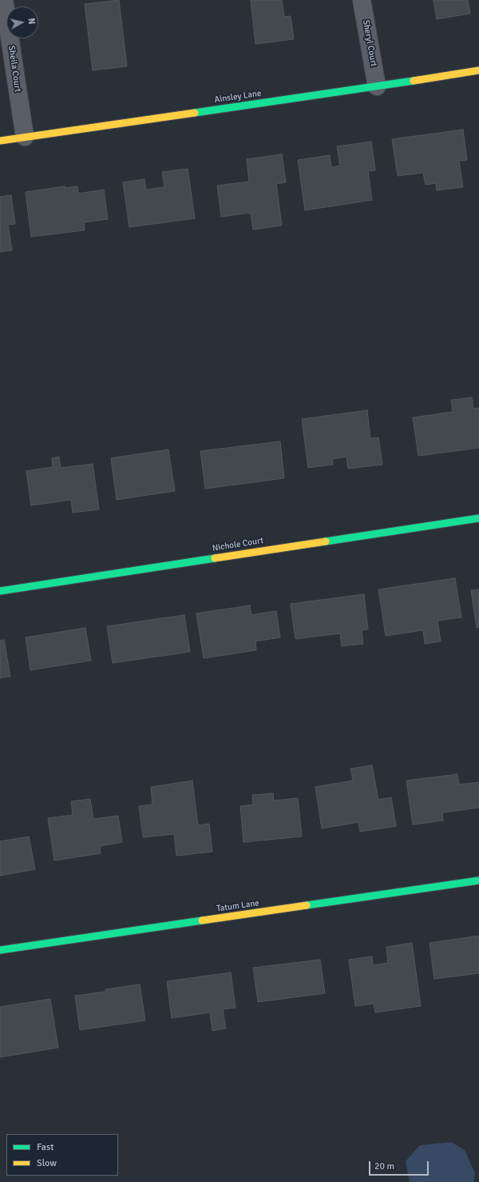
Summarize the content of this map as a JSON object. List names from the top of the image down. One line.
{"streets":{"street":["Sheryl Court","Sheila Court","Ainsley Lane","Nichole Court","Tatum Lane"]},"crossings":[["Sheryl Court","Ainsley Lane"],["Sheila Court","Ainsley Lane"]],"legend":["Fast","Slow"],"scale_bar":"20 m","north":"right"}
